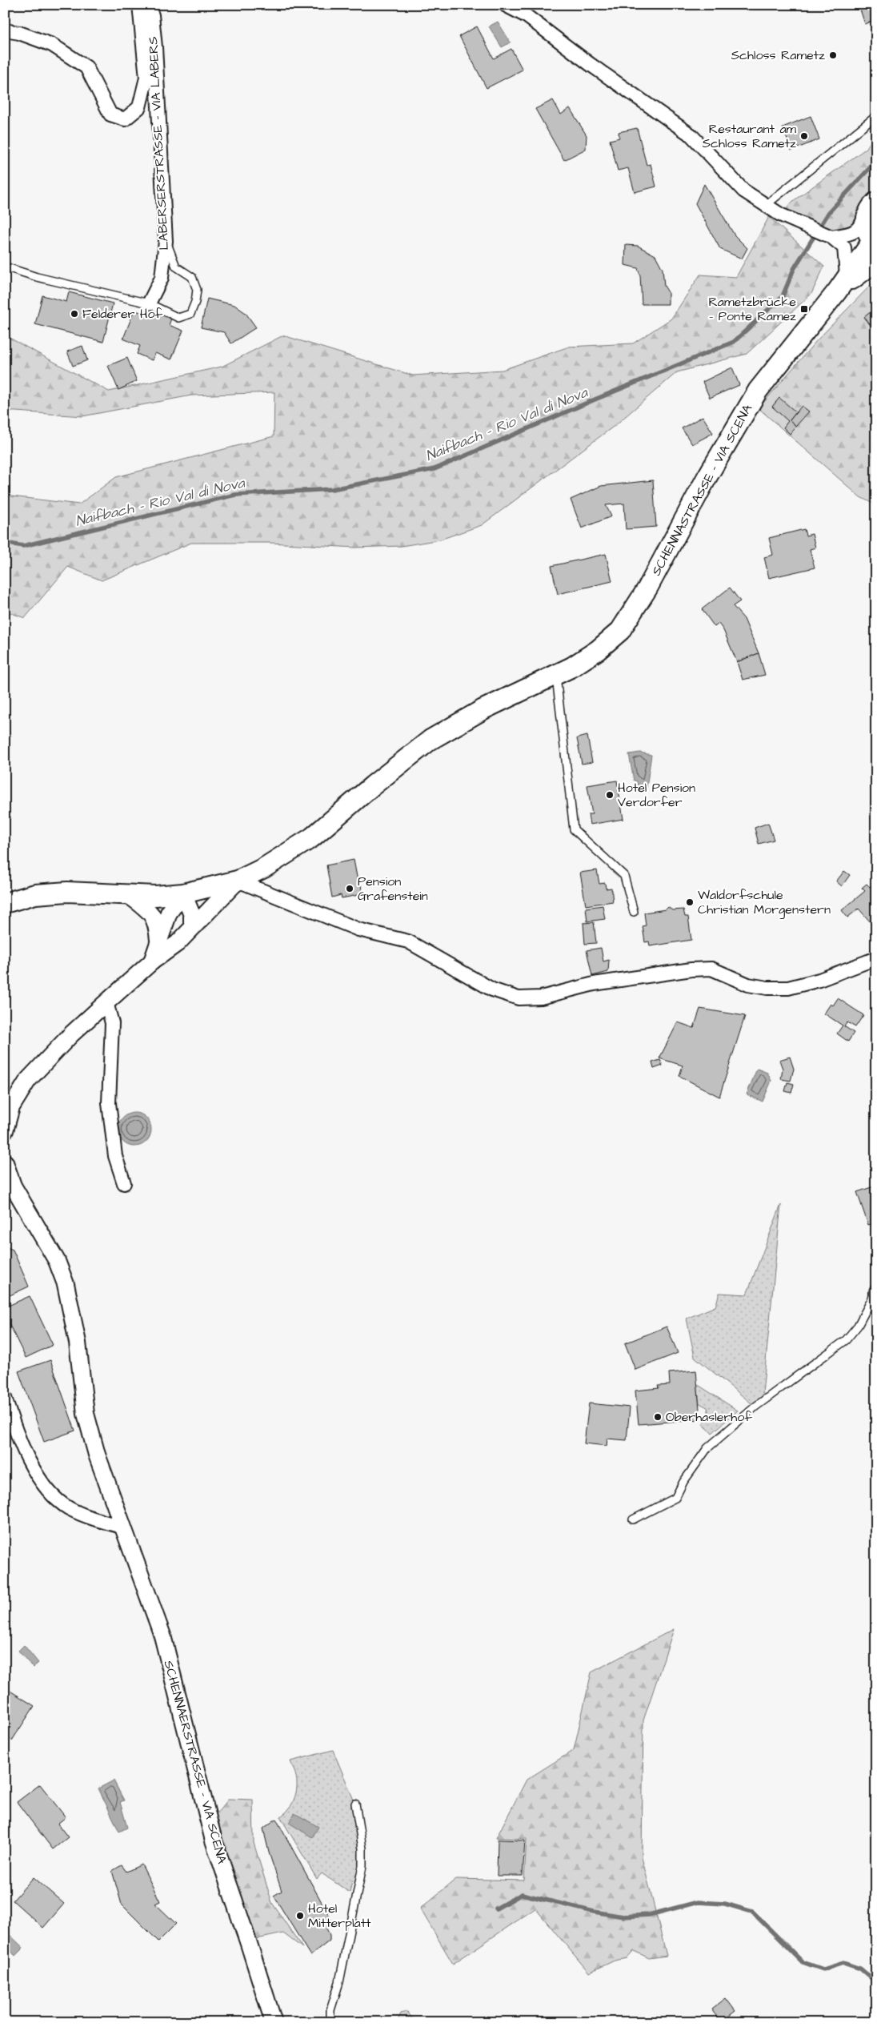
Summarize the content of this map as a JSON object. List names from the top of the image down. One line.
{"streets":{"main road":["SCHENNASTRASSE - VIA SCENA"],"street":["LABERSERSTRASSE - VIA LABERS","SCHENNAERSTRASSE - VIA SCENA"]},"water":["Naifbach - Rio Val di Nova"],"places":{"other":["Schloss Rametz","Restaurant am Schloss Rametz","Felderer Hof","Hotel Pension Verdorfer","Pension Grafenstein","Waldorfschule Christian Morgenstern","Oberhaslerhof","Hotel Mitterplatt"],"transit":["Rametzbrücke - Ponte Ramez"]}}
